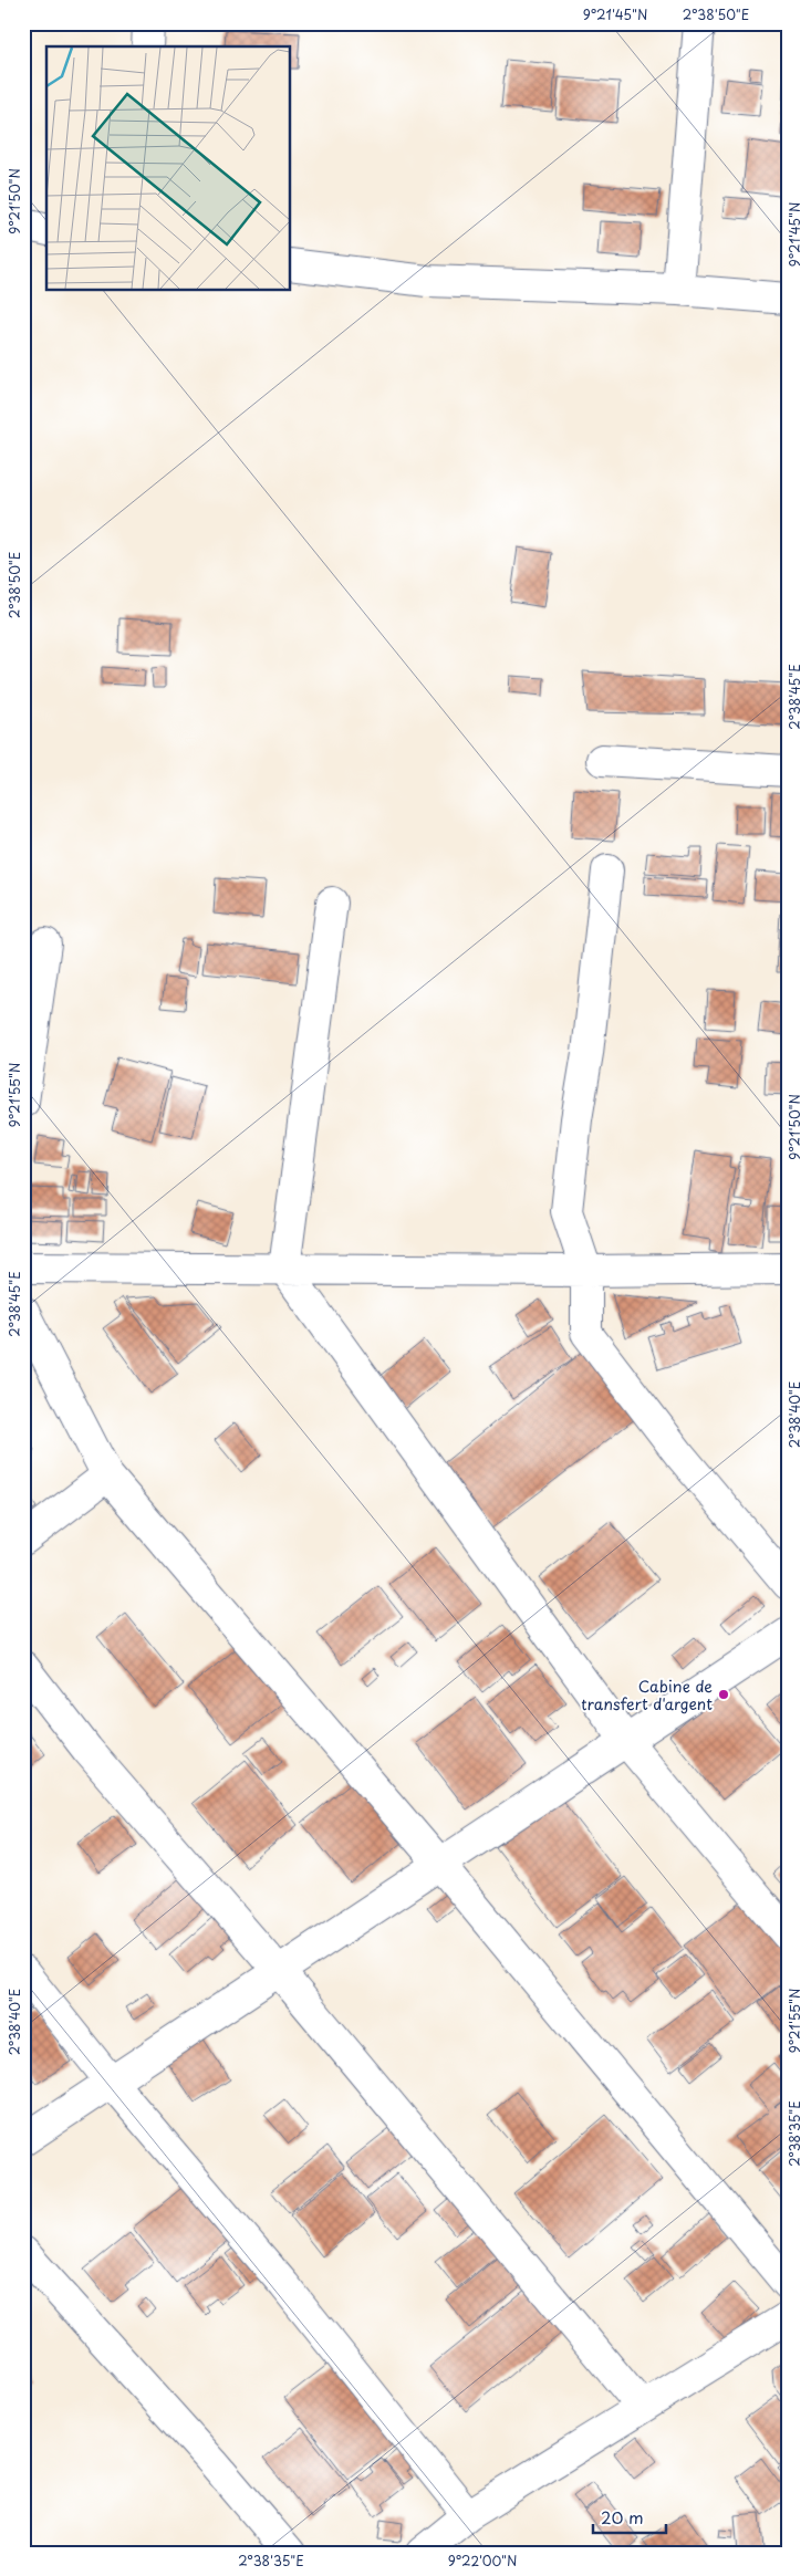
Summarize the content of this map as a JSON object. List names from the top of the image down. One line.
{"places":["Cabine de transfert d'argent"],"scale_bar":"20 m","coordinates":["9°21'45\"N","2°38'50\"E","9°21'50\"N","2°38'45\"E","9°21'55\"N","2°38'40\"E","2°38'35\"E","9°22'00\"N"]}
